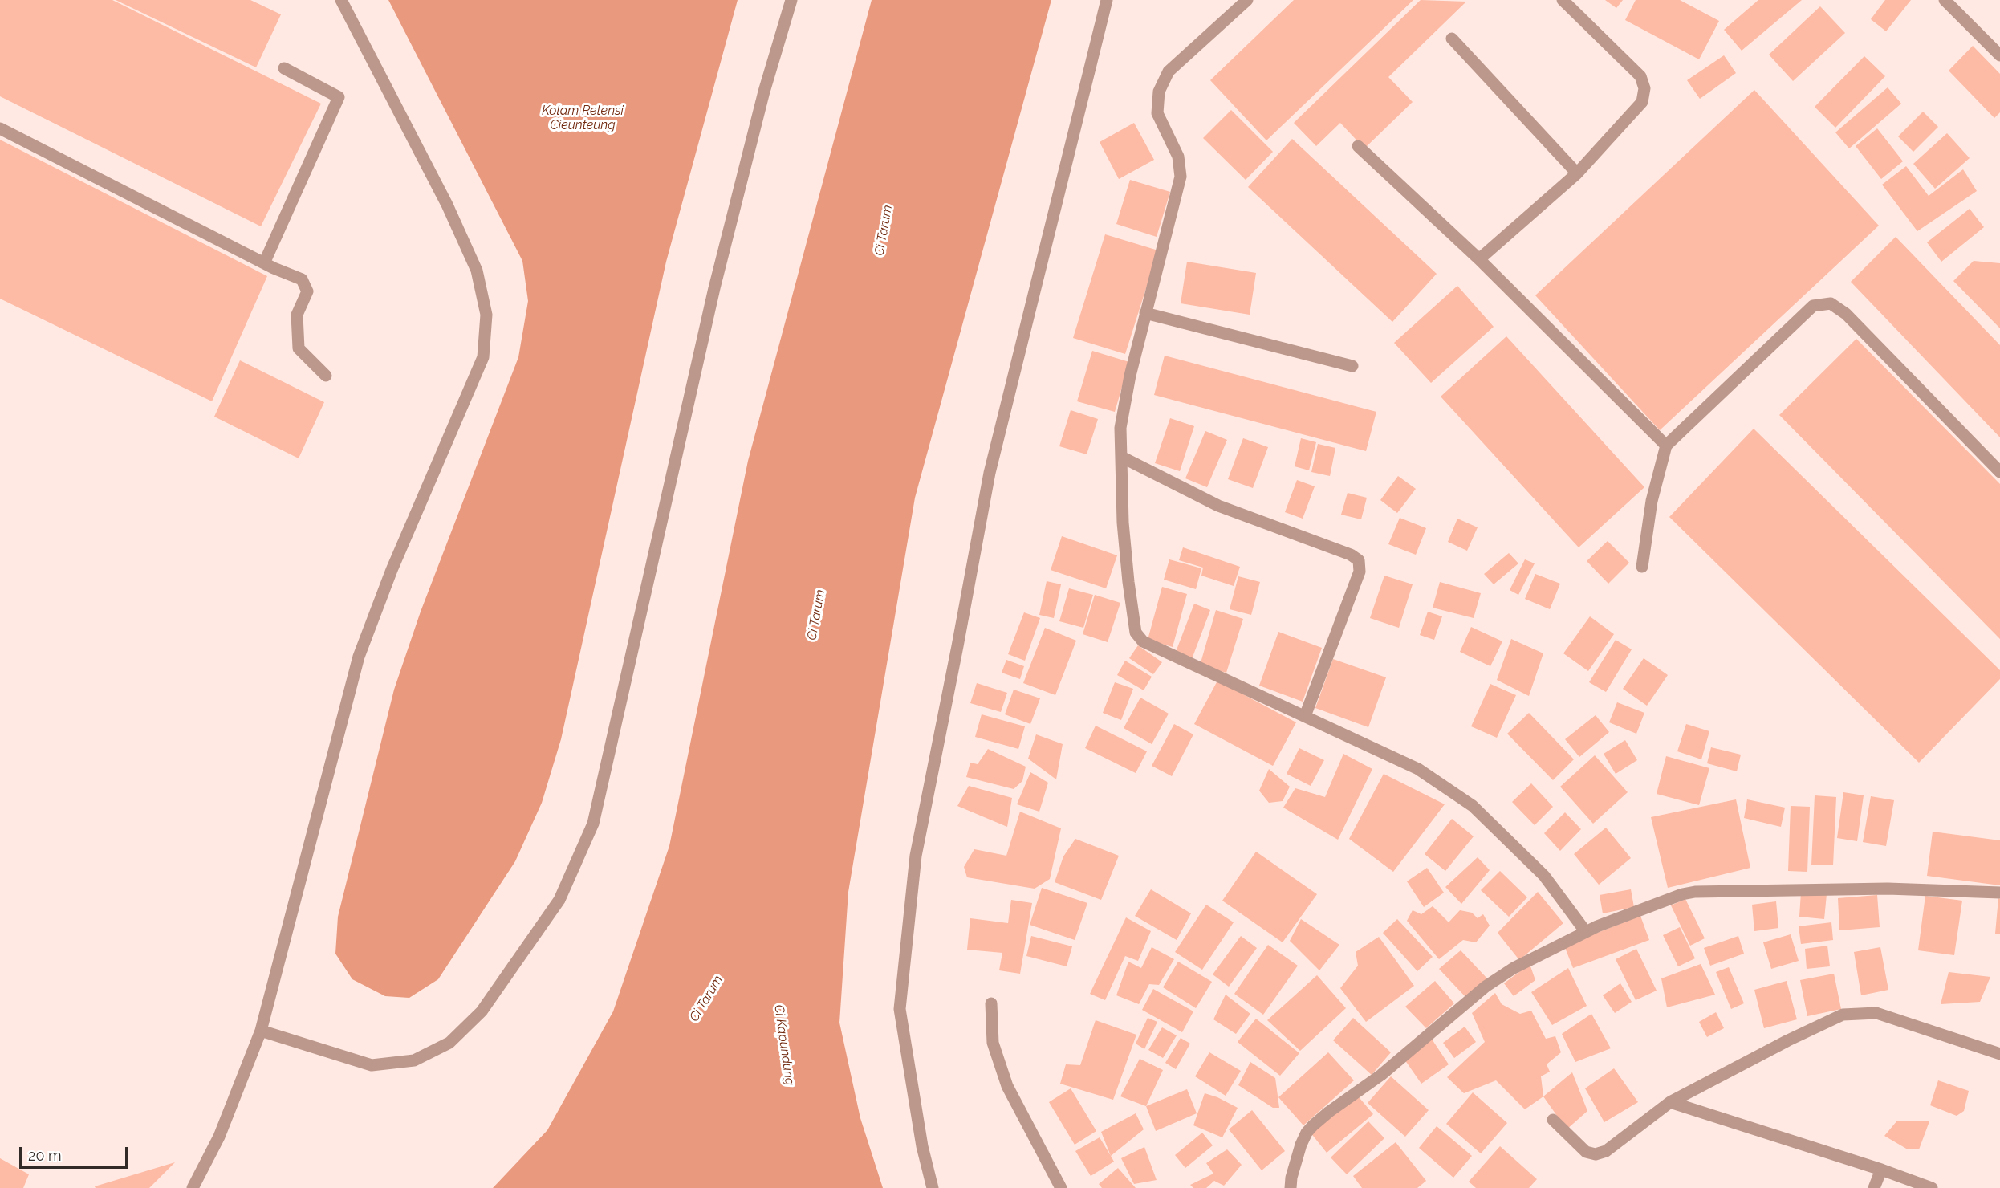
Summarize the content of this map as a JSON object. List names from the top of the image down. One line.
{"water":["Kolam Retensi Cieunteung","Ci Tarum","Ci Kapundung"],"scale_bar":"20 m"}
